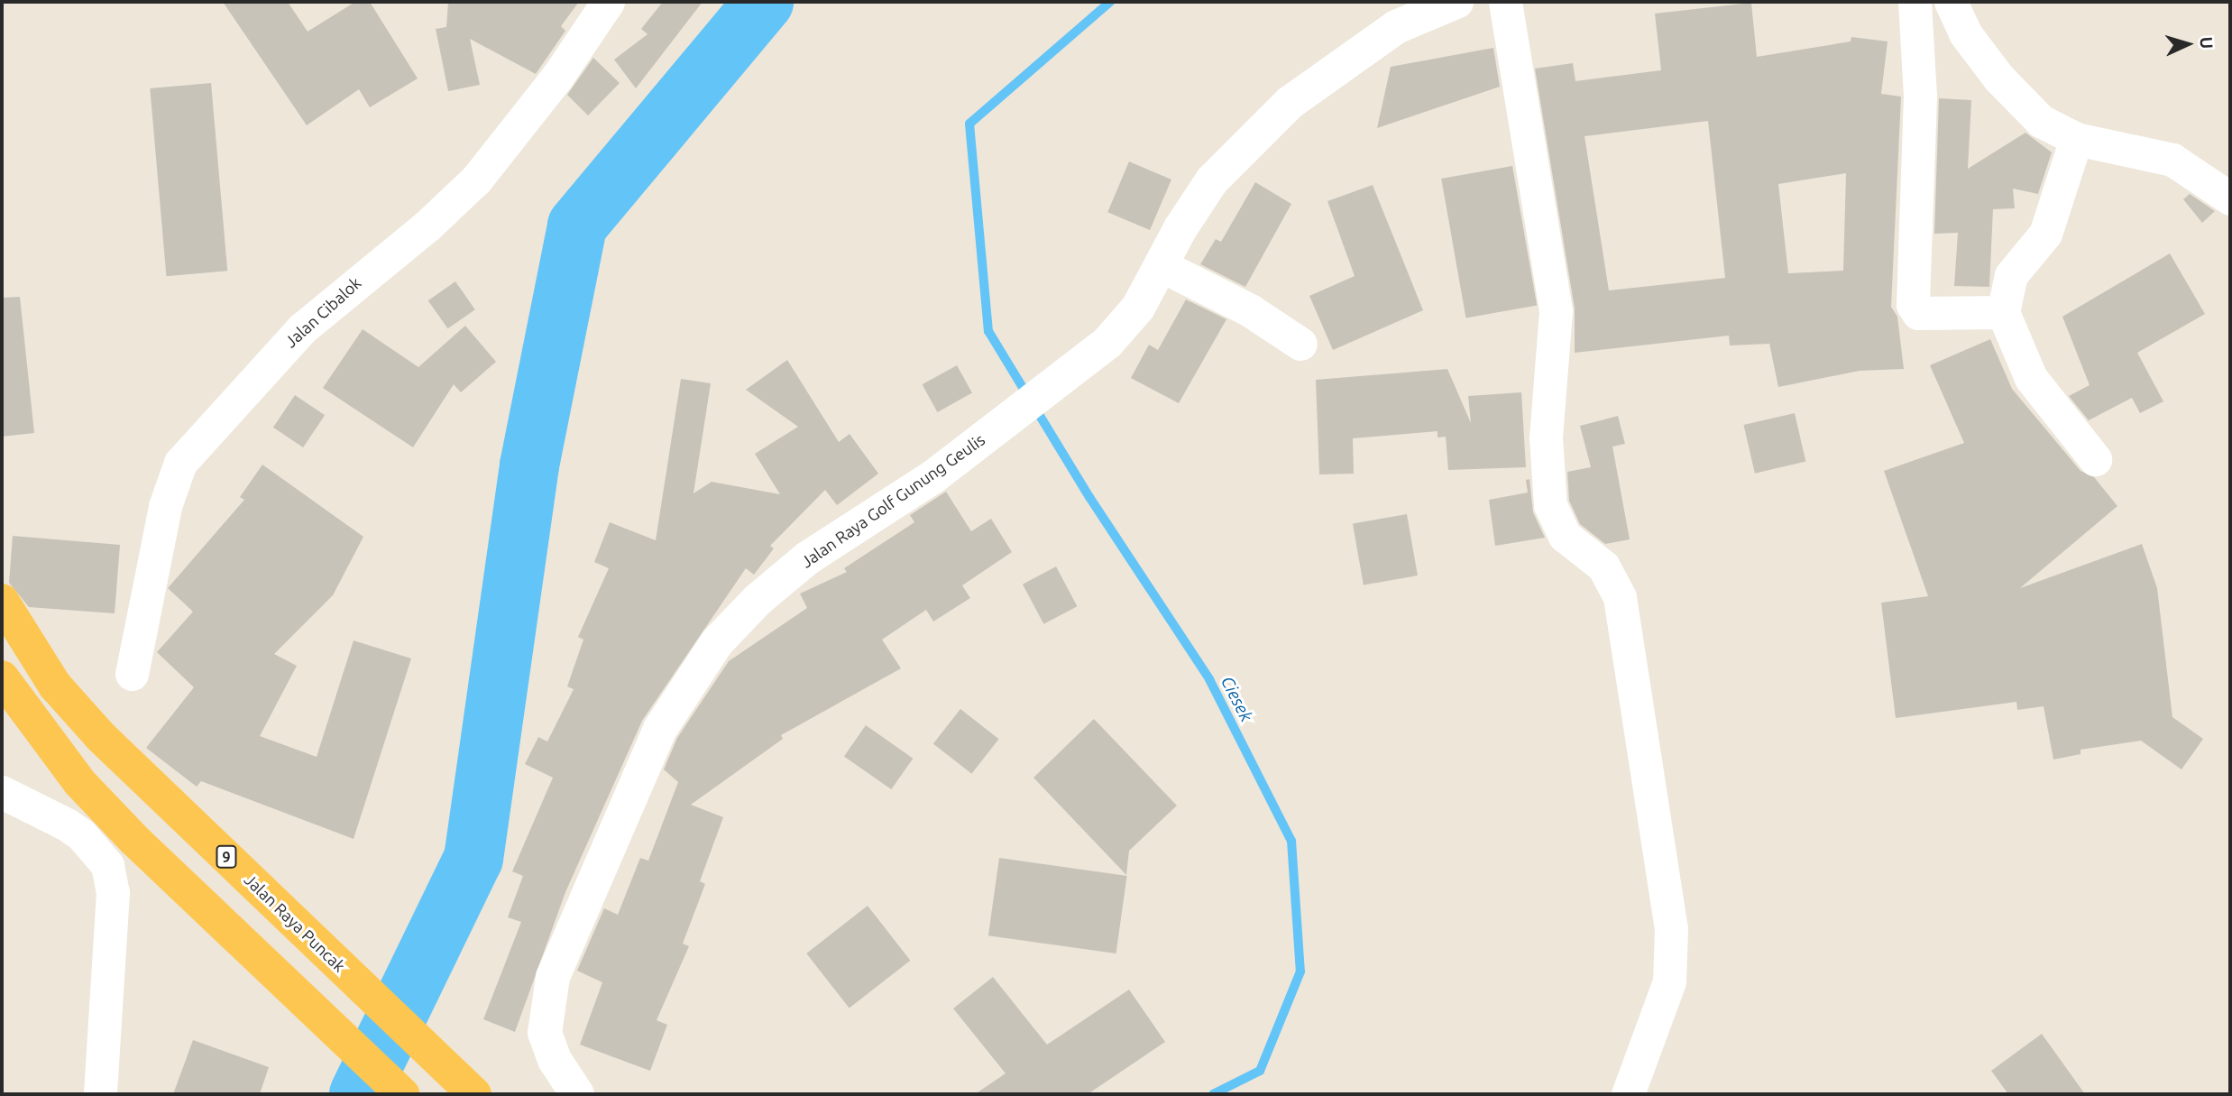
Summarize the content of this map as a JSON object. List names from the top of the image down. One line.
{"streets":{"highway":["9","Jalan Raya Puncak"],"main road":["Jalan Raya Golf Gunung Geulis"],"street":["Jalan Cibalok"]},"water":["Ciesek"],"north":"right"}
